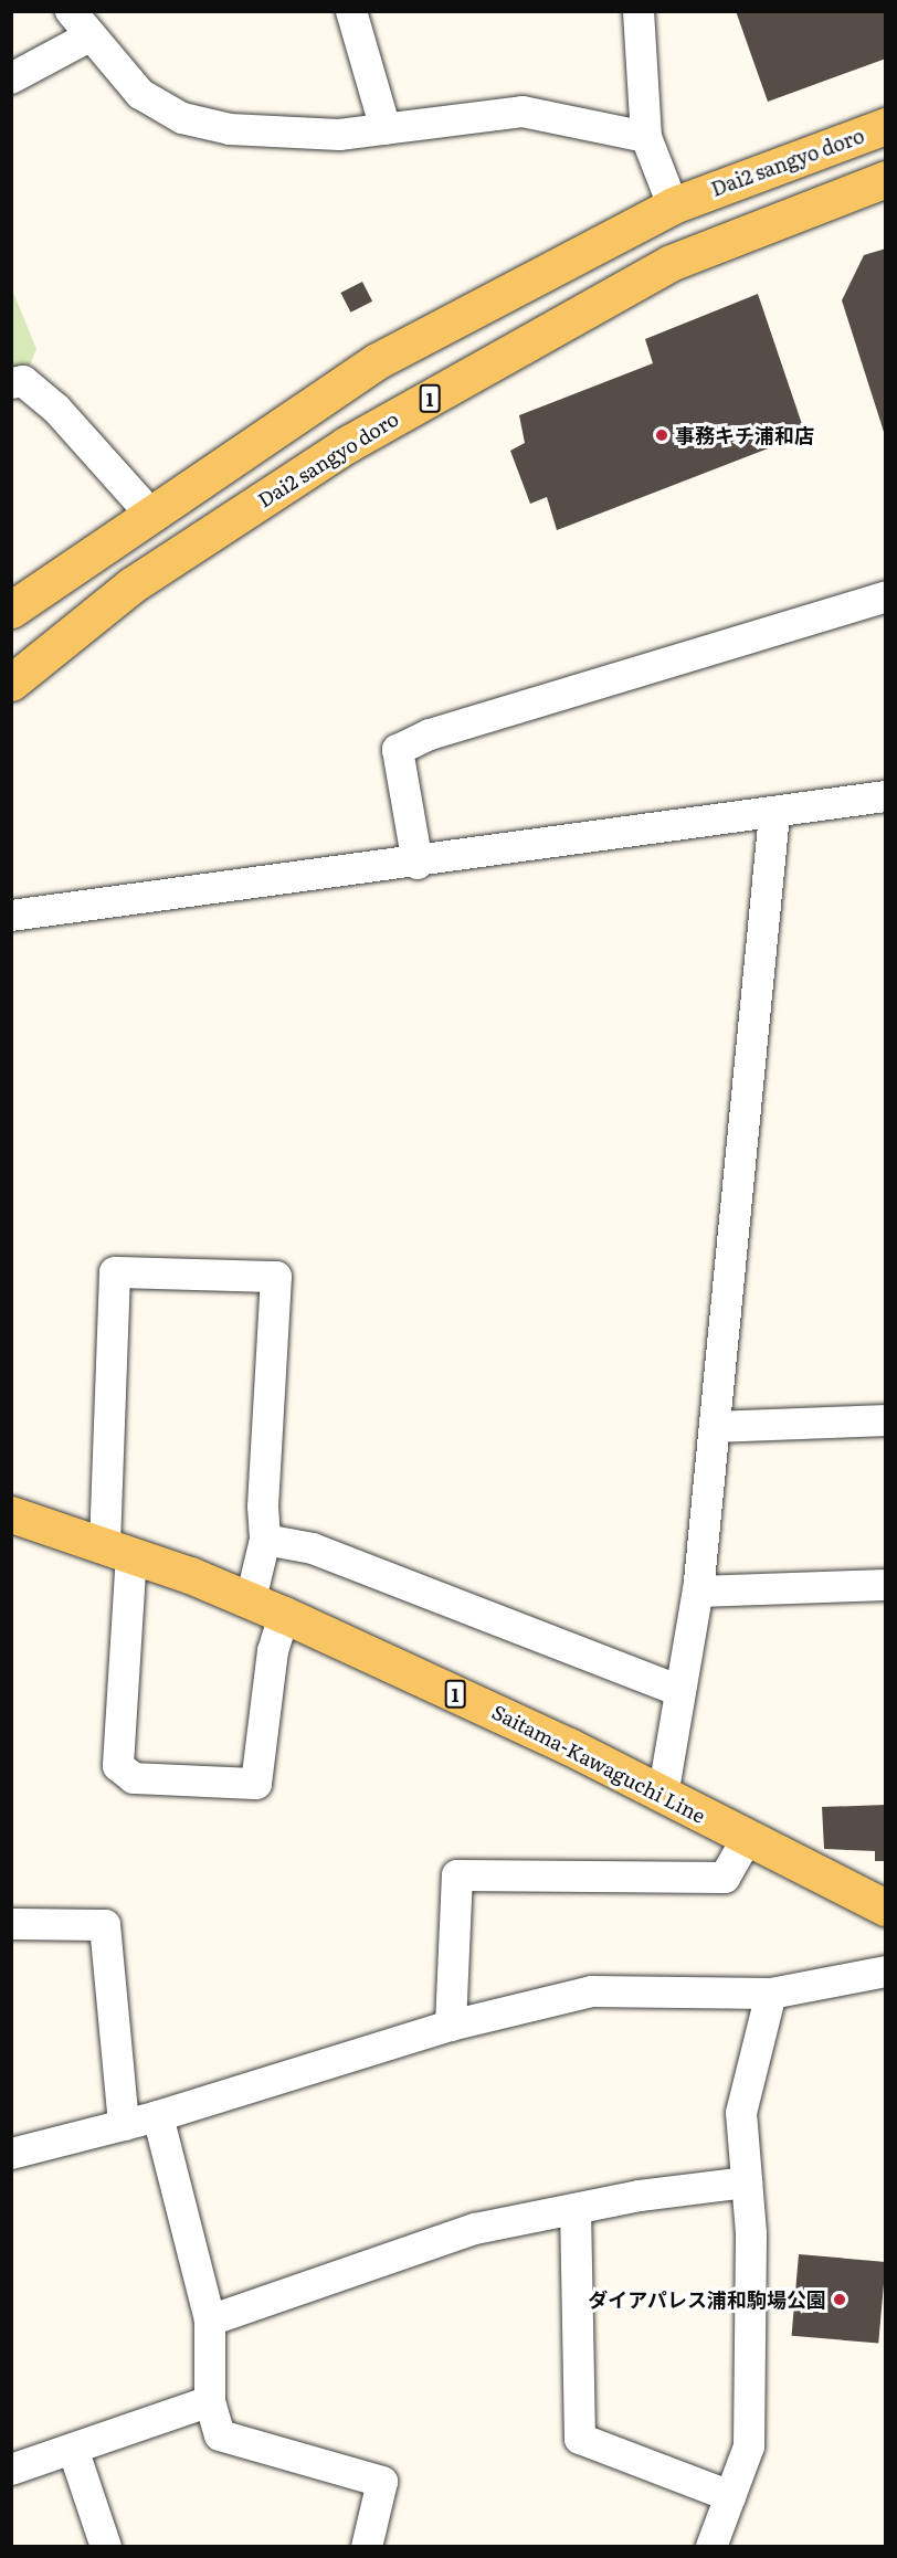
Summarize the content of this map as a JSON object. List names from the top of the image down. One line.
{"streets":{"main road":["Dai2 sangyo doro","1","Saitama-Kawaguchi Line"]},"places":["事務キチ浦和店","ダイアパレス浦和駒場公園"]}
